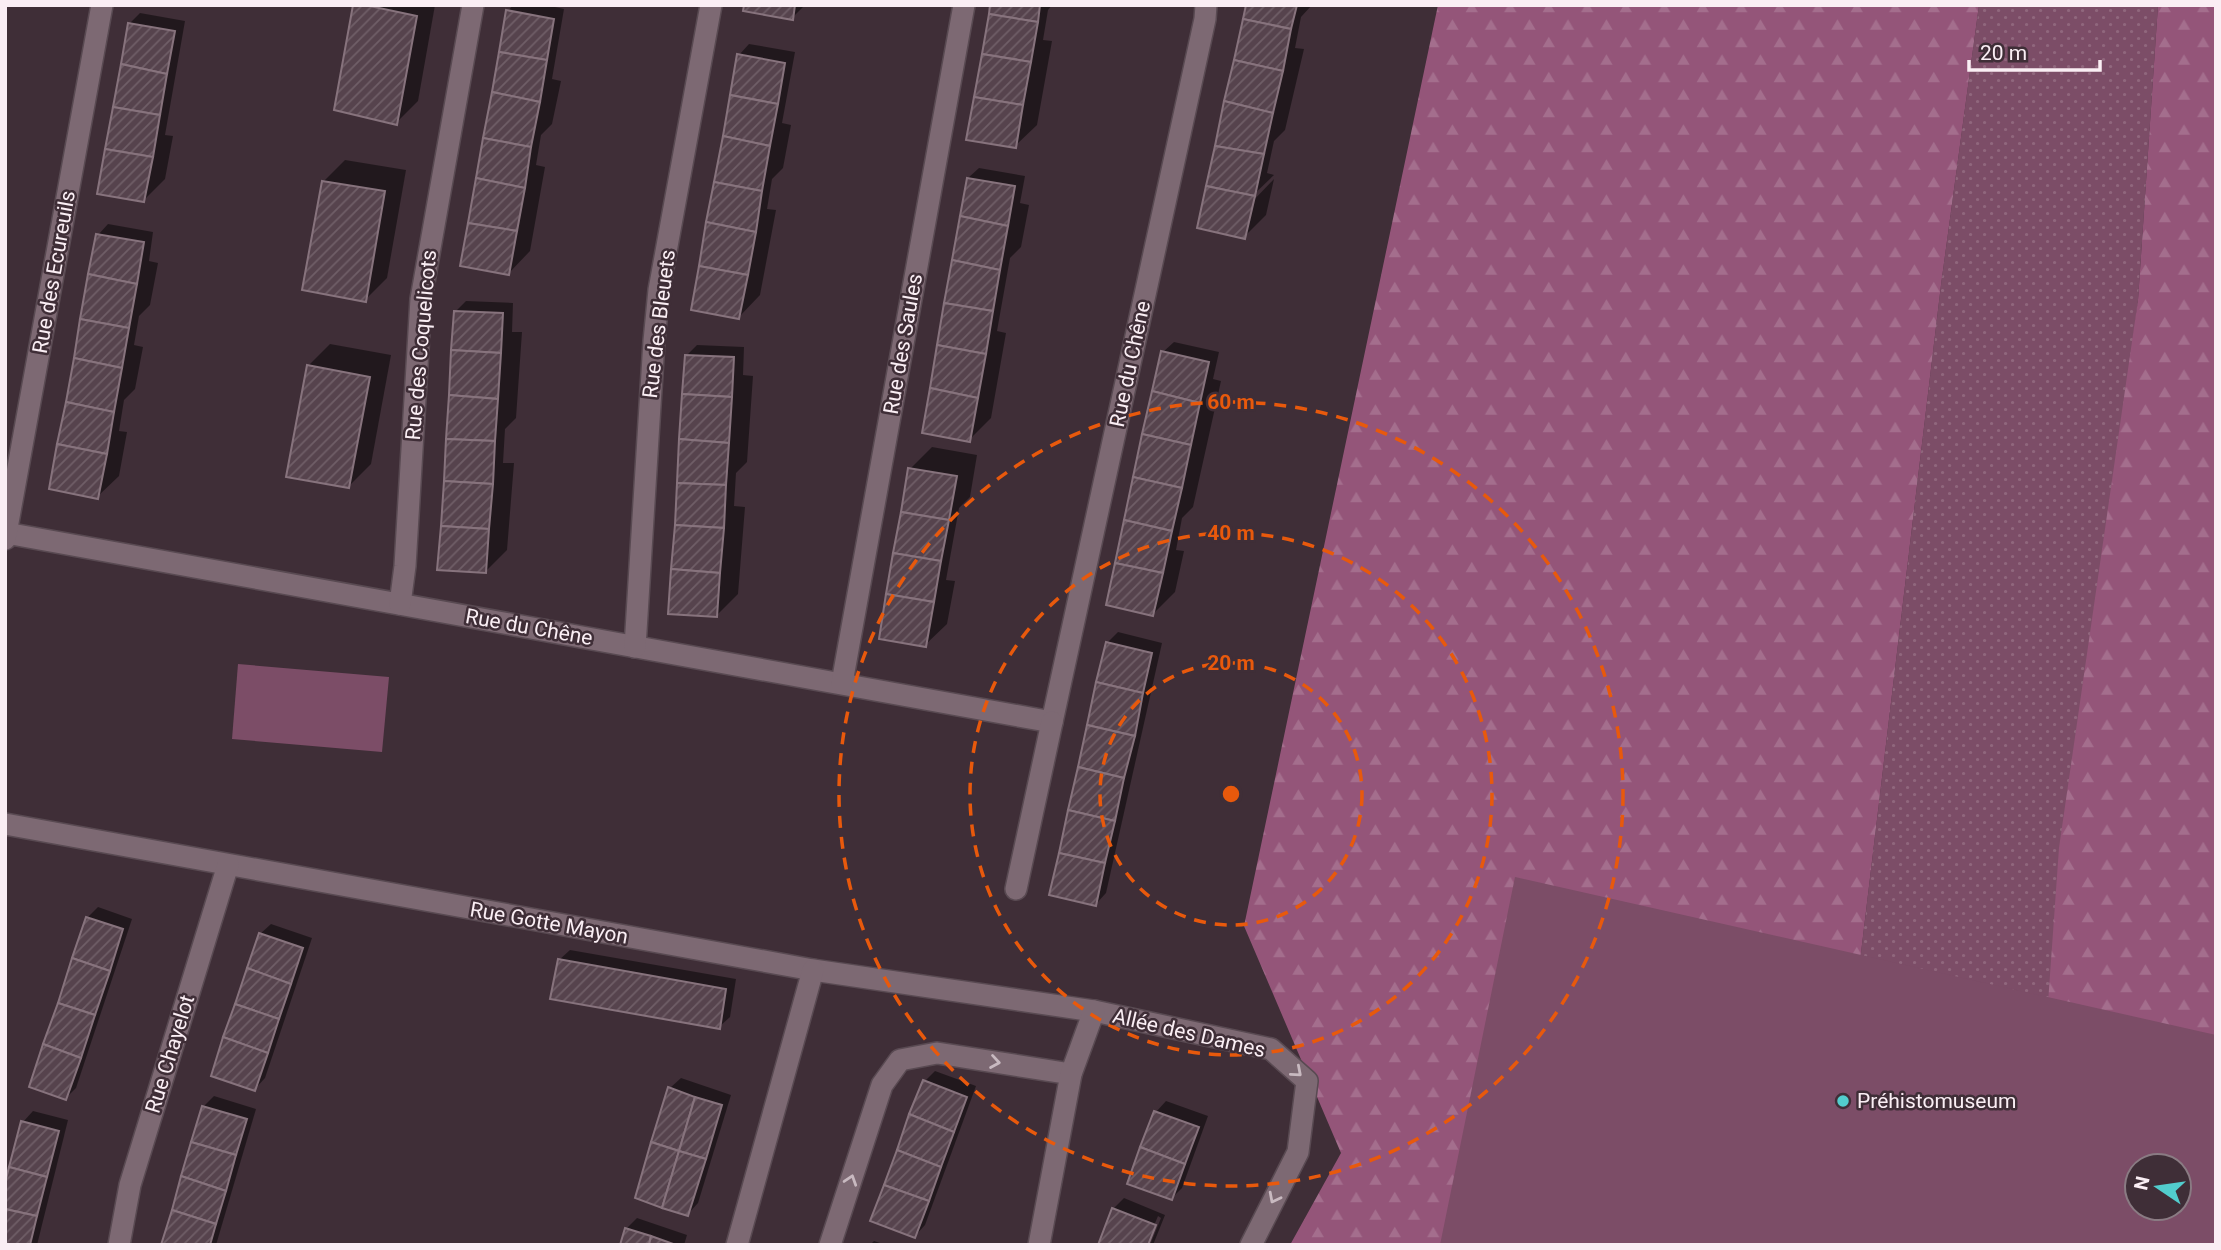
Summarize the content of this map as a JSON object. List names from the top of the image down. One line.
{"streets":{"street":["Rue des Ecureuils","Rue des Bleuets","Rue des Saules","Rue des Coquelicots","Rue du Chêne","Rue Gotte Mayon","Allée des Dames","Rue Chayelot"]},"crossings":[["Rue des Ecureuils","Rue du Chêne"],["Rue des Bleuets","Rue du Chêne"],["Rue des Saules","Rue du Chêne"],["Rue des Coquelicots","Rue du Chêne"],["Rue Gotte Mayon","Allée des Dames"],["Rue Gotte Mayon","Rue Chayelot"]],"places":["Préhistomuseum"],"scale_bar":"20 m","north":"left","rings":["60 m","40 m","20 m"]}
